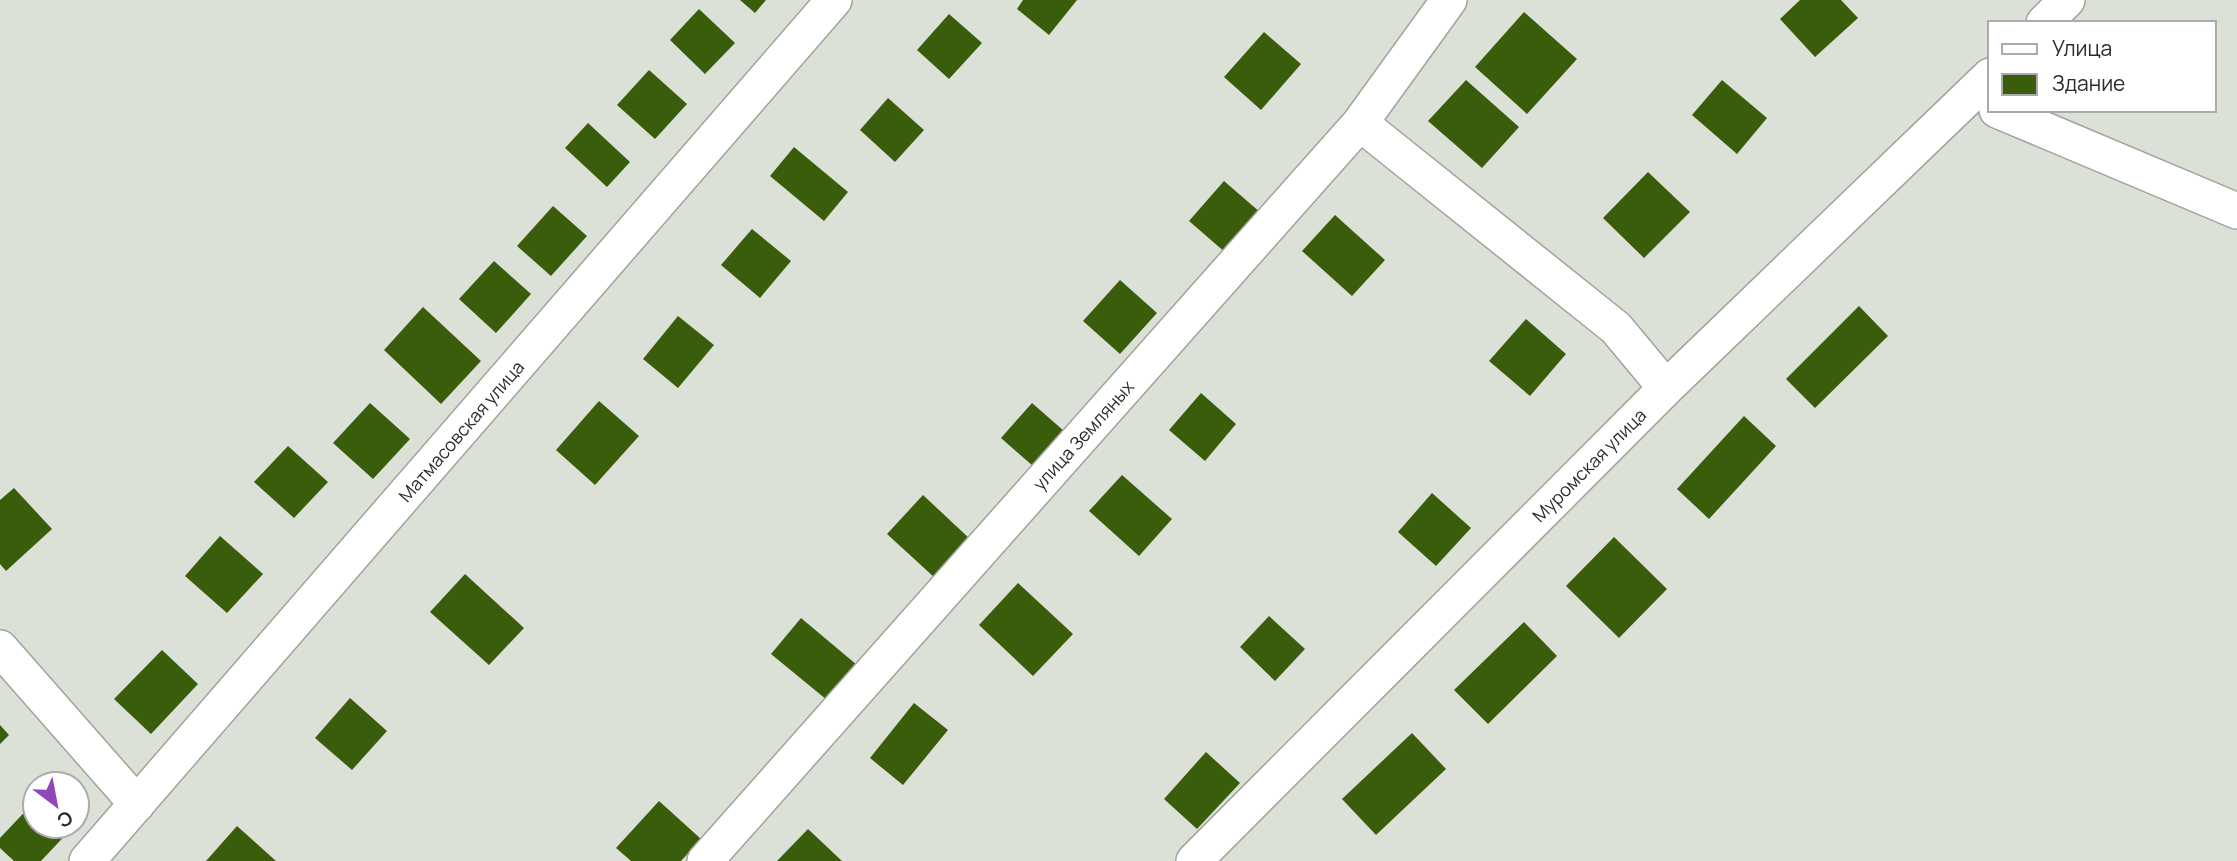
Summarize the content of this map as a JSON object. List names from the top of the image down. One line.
{"streets":{"street":["Матмасовская улица","улица Земляных","Муромская улица"]},"legend":["Улица","Здание"],"north":"bottom right"}
